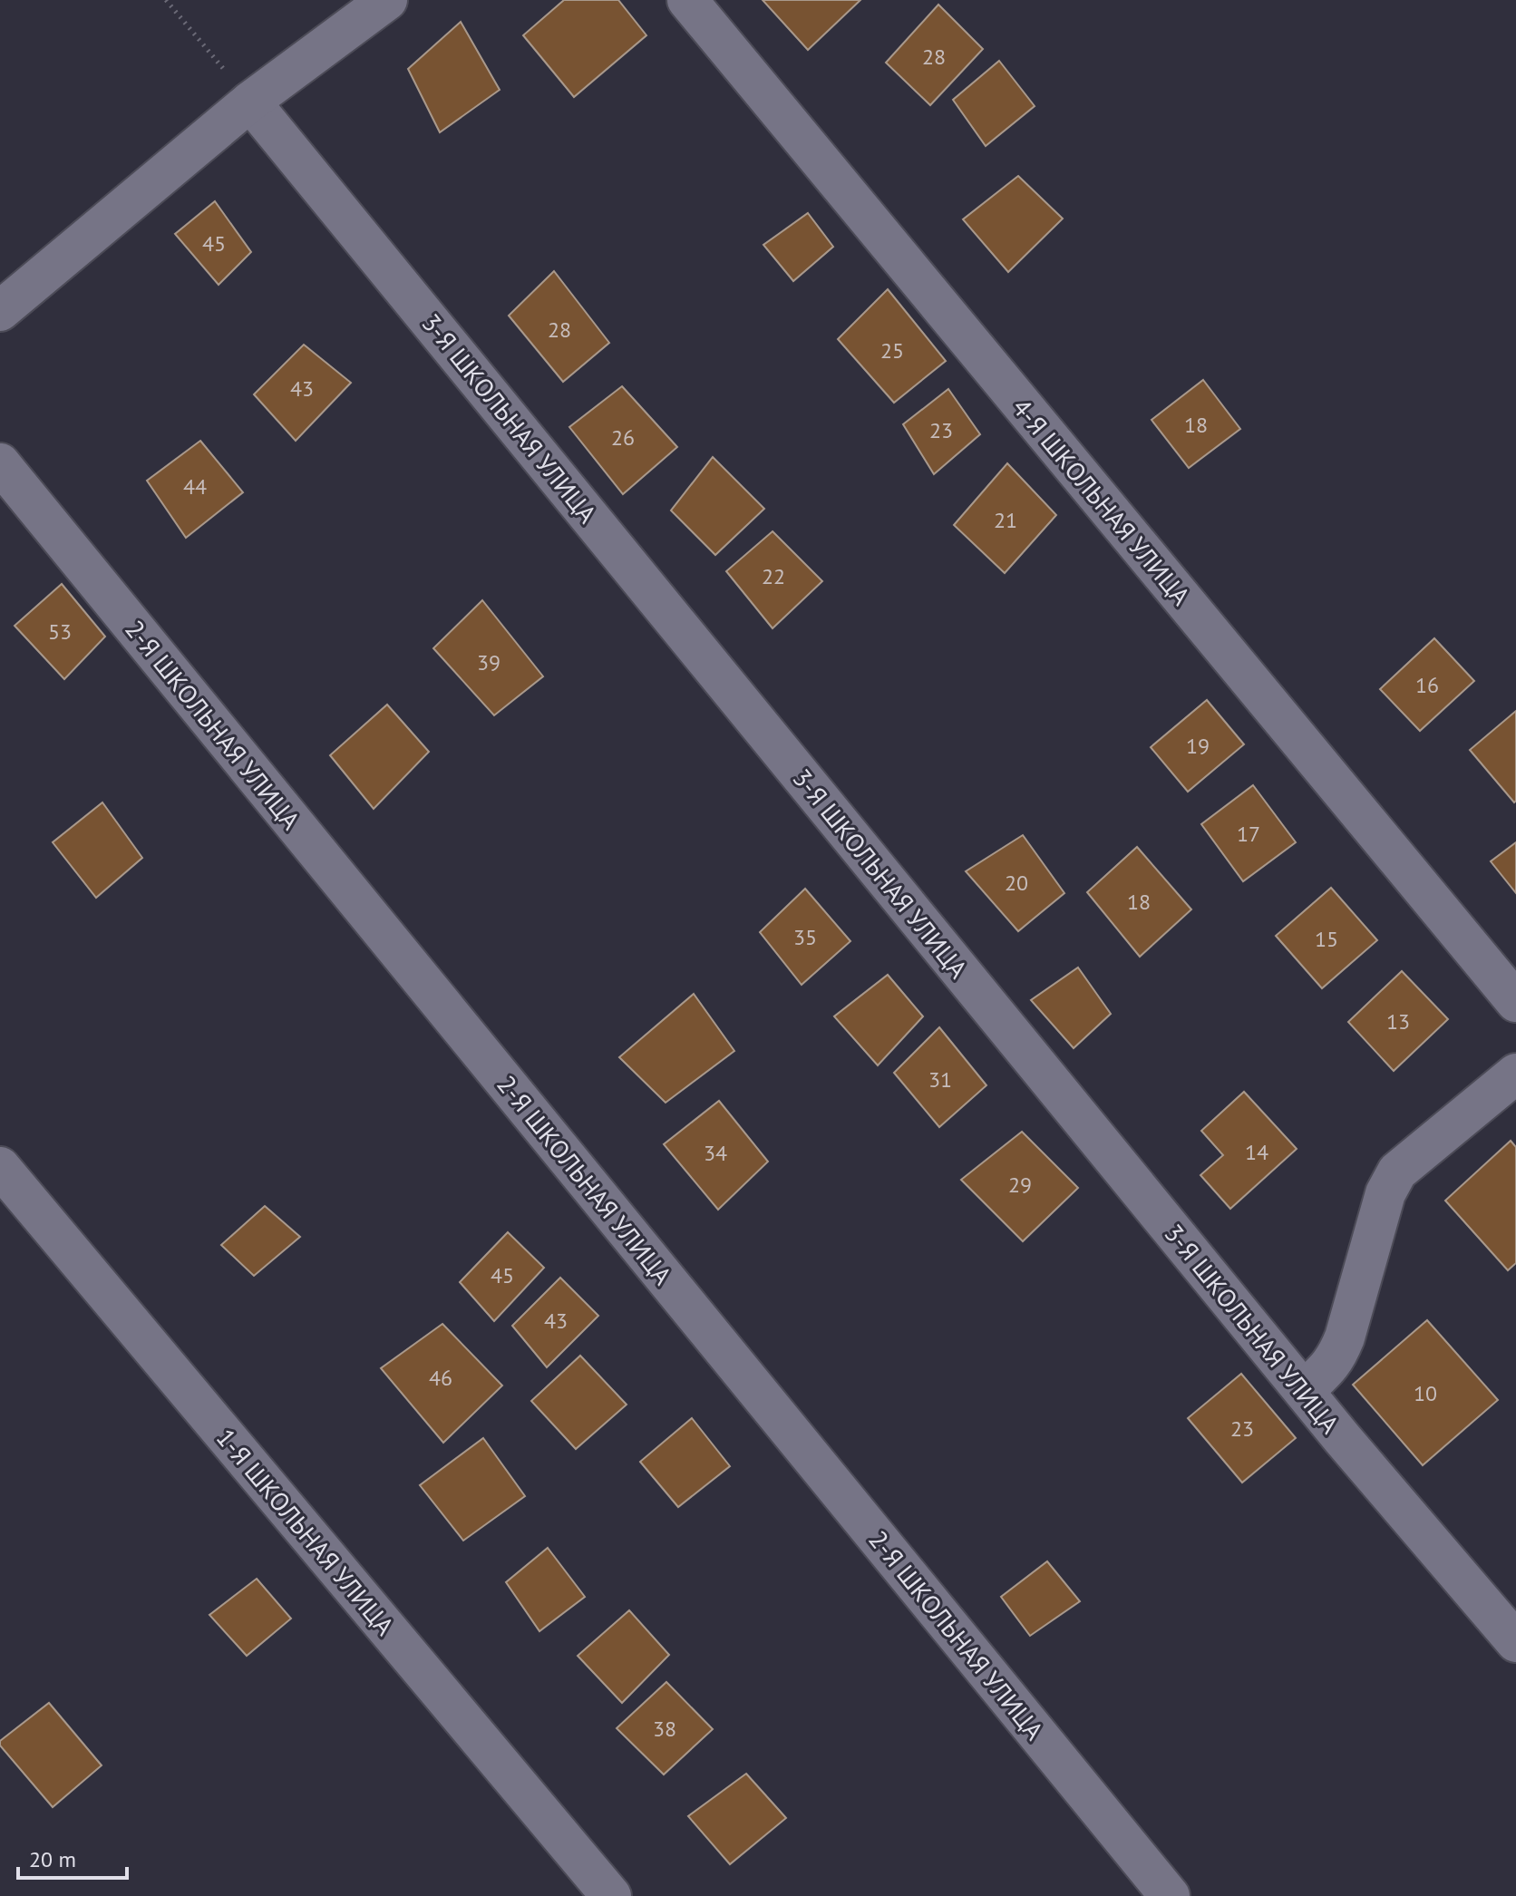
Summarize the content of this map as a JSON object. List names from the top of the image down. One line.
{"streets":{"street":["3-Я ШКОЛЬНАЯ УЛИЦА","4-Я ШКОЛЬНАЯ УЛИЦА","2-Я ШКОЛЬНАЯ УЛИЦА","1-Я ШКОЛЬНАЯ УЛИЦА"]},"house_numbers":["28","45","28","25","43","18","23","26","44","21","22","53","39","16","19","17","20","18","35","15","13","31","14","34","29","45","43","46","10","23","38"],"scale_bar":"20 m"}
